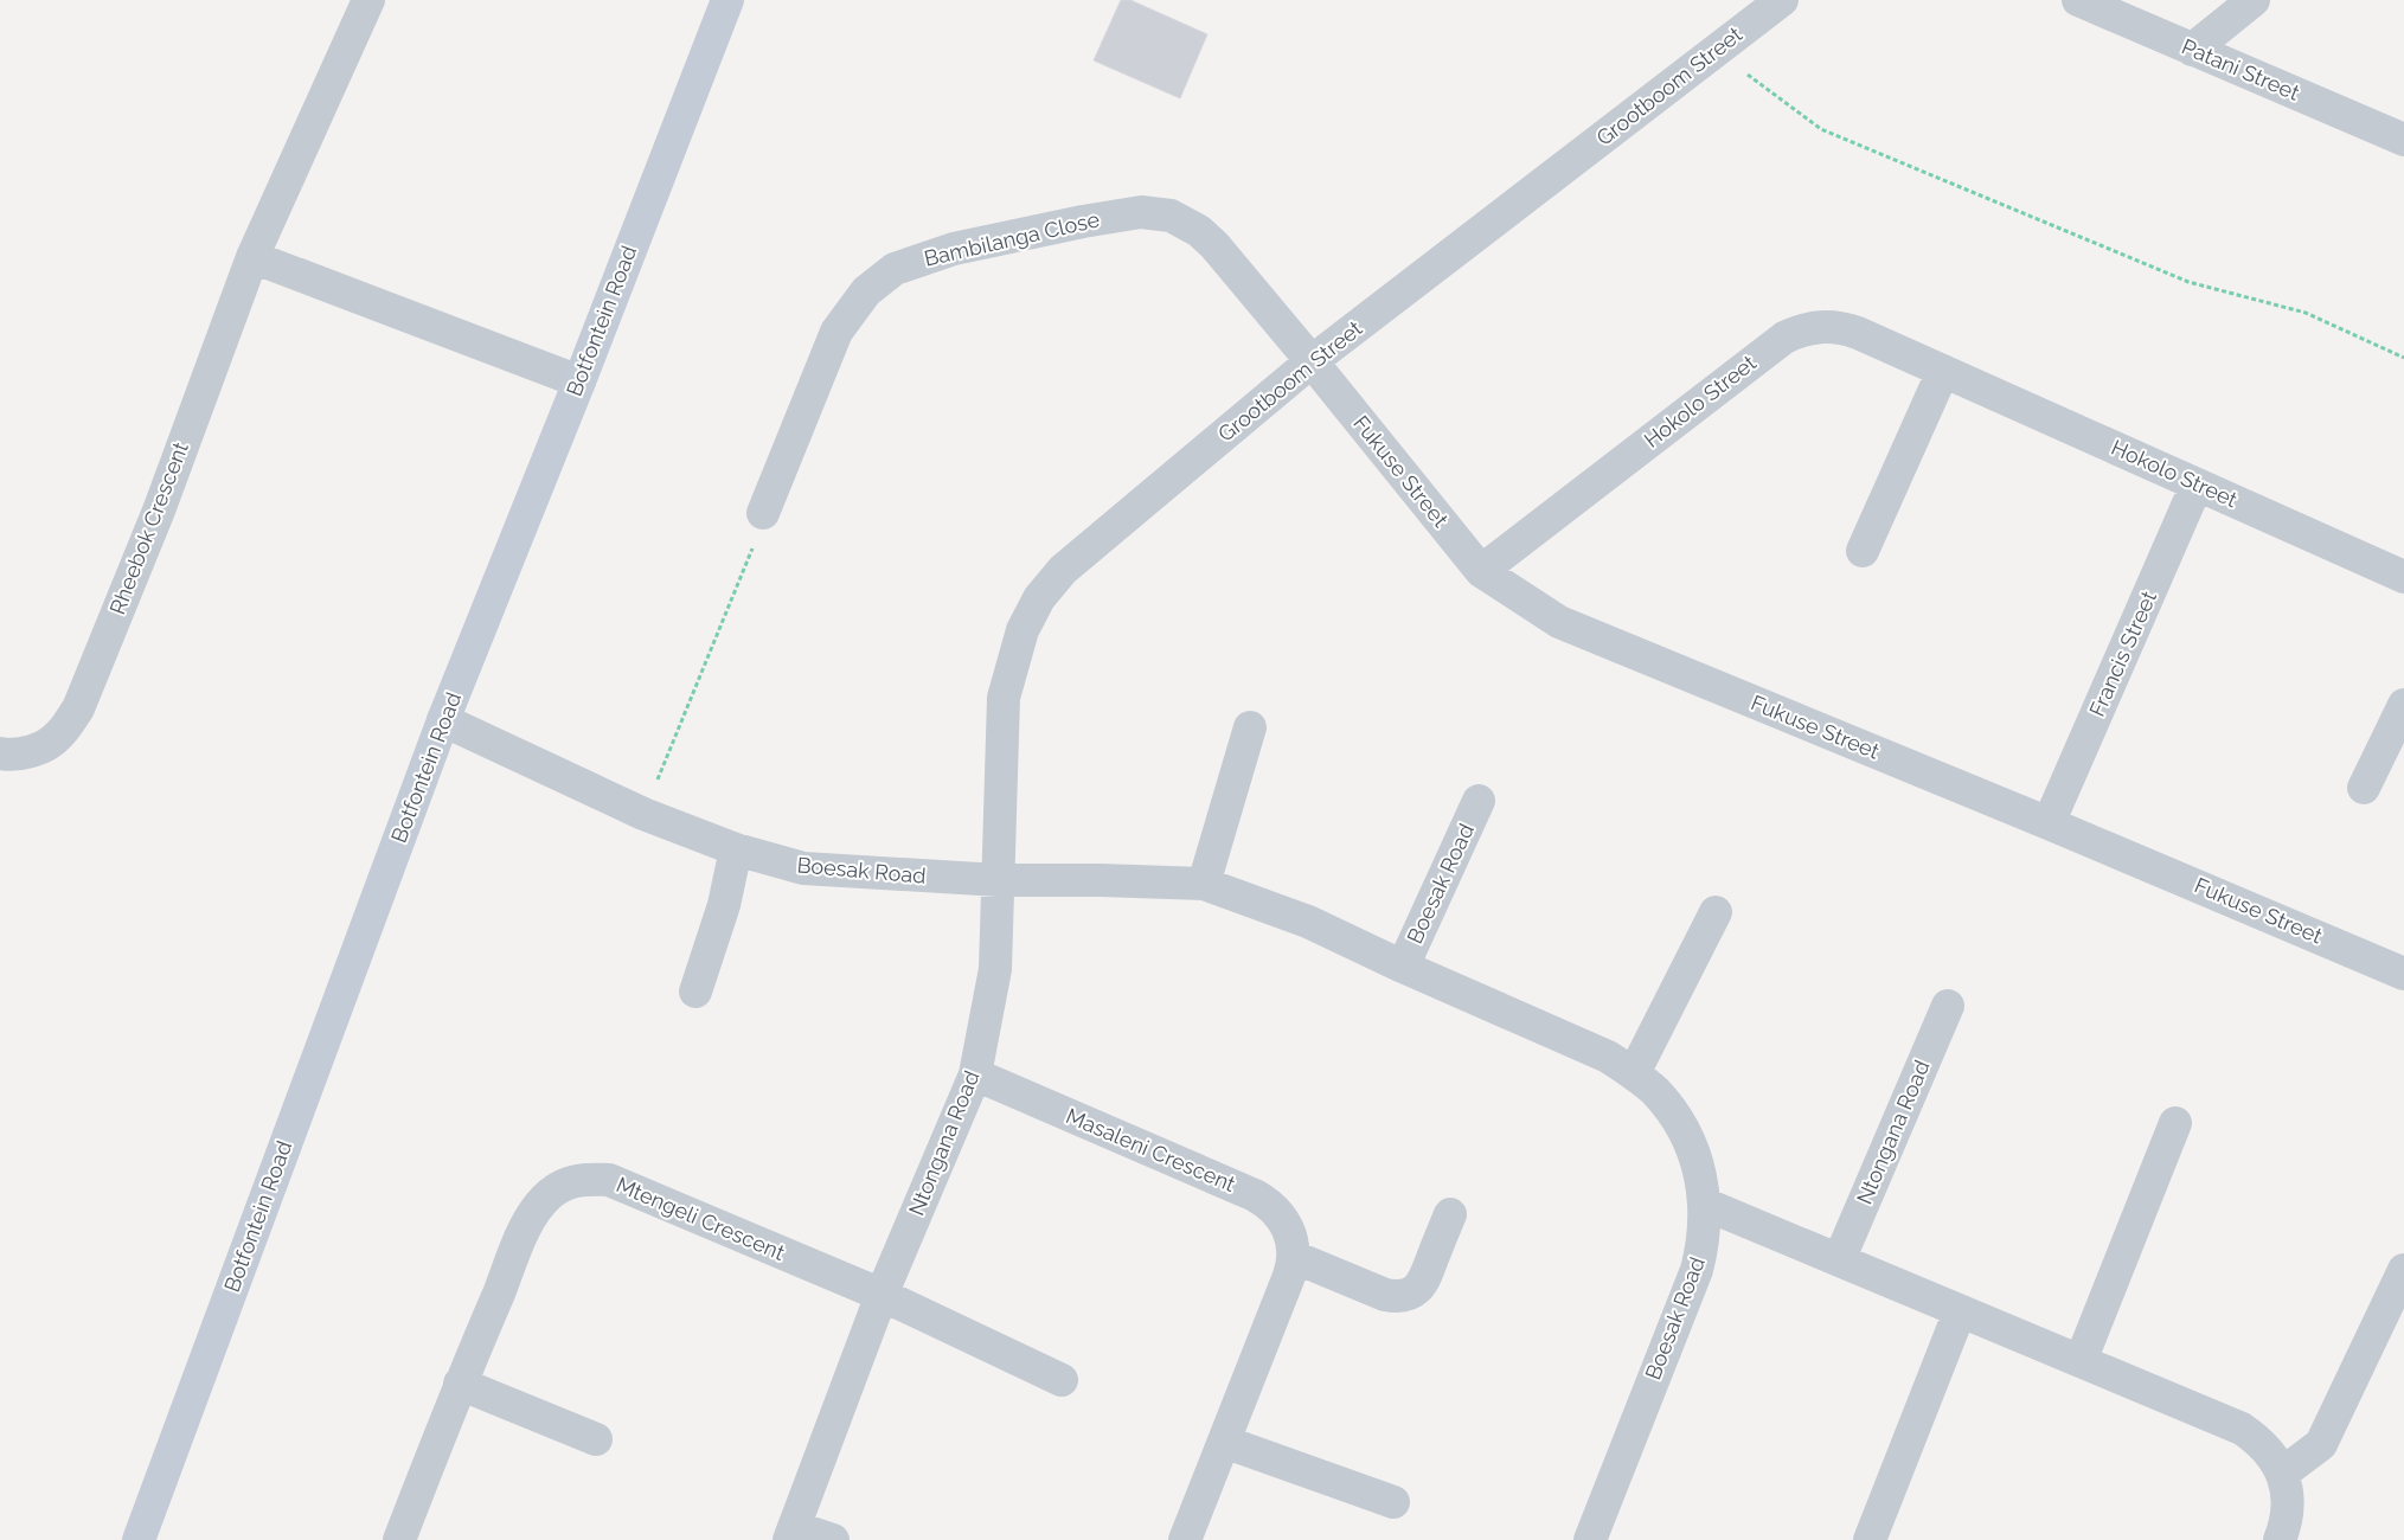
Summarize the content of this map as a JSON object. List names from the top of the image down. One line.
{"streets":{"main road":["Botfontein Road"],"street":["Patani Street","Grootboom Street","Bambilanga Close","Hokolo Street","Fukuse Street","Rheebok Crescent","Francis Street","Boesak Road","Ntongana Road","Masaleni Crescent","Mtengeli Crescent"]},"crossings":[["Grootboom Street","Bambilanga Close"],["Grootboom Street","Fukuse Street"],["Grootboom Street","Boesak Road"],["Grootboom Street","Ntongana Road"],["Bambilanga Close","Fukuse Street"],["Botfontein Road","Boesak Road"],["Hokolo Street","Fukuse Street"],["Hokolo Street","Francis Street"],["Fukuse Street","Francis Street"],["Boesak Road","Ntongana Road"],["Ntongana Road","Masaleni Crescent"],["Ntongana Road","Mtengeli Crescent"]]}
